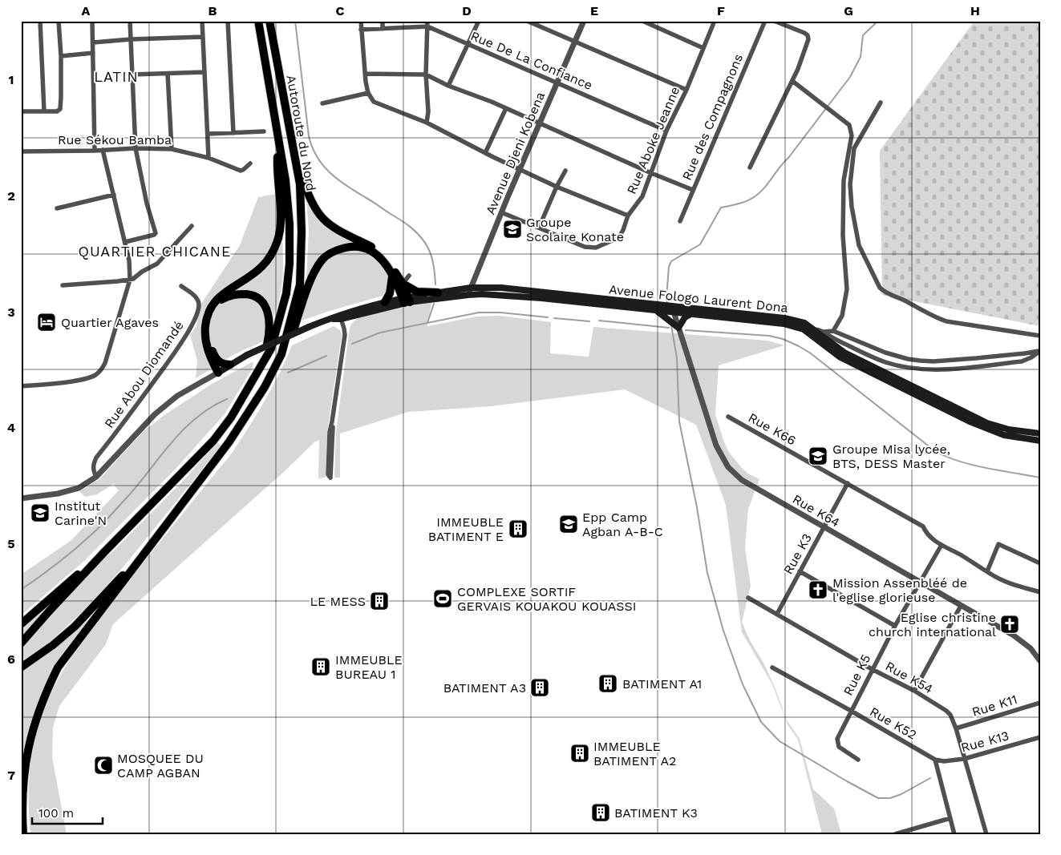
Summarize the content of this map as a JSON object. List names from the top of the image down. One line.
{"streets":{"highway":["Autoroute du Nord"],"main road":["Avenue Fologo Laurent Dona"],"street":["Rue De La Confiance","Rue des Compagnons","Rue Sékou Bamba","Rue Aboke Jeanne","Avenue Djeni Kobena","Rue Abou Diomandé","Rue K66","Rue K64","Rue K3","Rue K5","Rue K54","Rue K11","Rue K52","Rue K13"]},"crossings":[["Rue De La Confiance","Rue Aboke Jeanne"],["Rue De La Confiance","Avenue Djeni Kobena"],["Rue Aboke Jeanne","Avenue Djeni Kobena"],["Avenue Djeni Kobena","Avenue Fologo Laurent Dona"],["Avenue Fologo Laurent Dona","Rue Abou Diomandé"],["Avenue Fologo Laurent Dona","Rue K64"],["Rue K66","Rue K3"],["Rue K66","Rue K5"],["Rue K64","Rue K3"],["Rue K64","Rue K5"],["Rue K3","Rue K54"],["Rue K5","Rue K54"],["Rue K5","Rue K52"],["Rue K54","Rue K11"],["Rue K54","Rue K13"],["Rue K52","Rue K13"]],"districts":["LATIN","QUARTIER CHICANE"],"places":{"school or university":["Groupe Scolaire Konate","Groupe Misa lycée, BTS, DESS Master","Institut Carine'N","Epp Camp Agban A-B-C"],"hotel":["Quartier Agaves"],"building":["IMMEUBLE BATIMENT E","LE MESS","IMMEUBLE BUREAU 1","BATIMENT A1","BATIMENT A3","IMMEUBLE BATIMENT A2","BATIMENT K3"],"church":["Mission Assenbléé de l'eglise glorieuse","Eglise christine church international"],"sports":["COMPLEXE SORTIF GERVAIS KOUAKOU KOUASSI"],"mosque":["MOSQUEE DU CAMP AGBAN"]},"scale_bar":"100 m","grid":{"columns":["A","B","C","D","E","F","G","H"],"rows":["1","2","3","4","5","6","7"]}}
